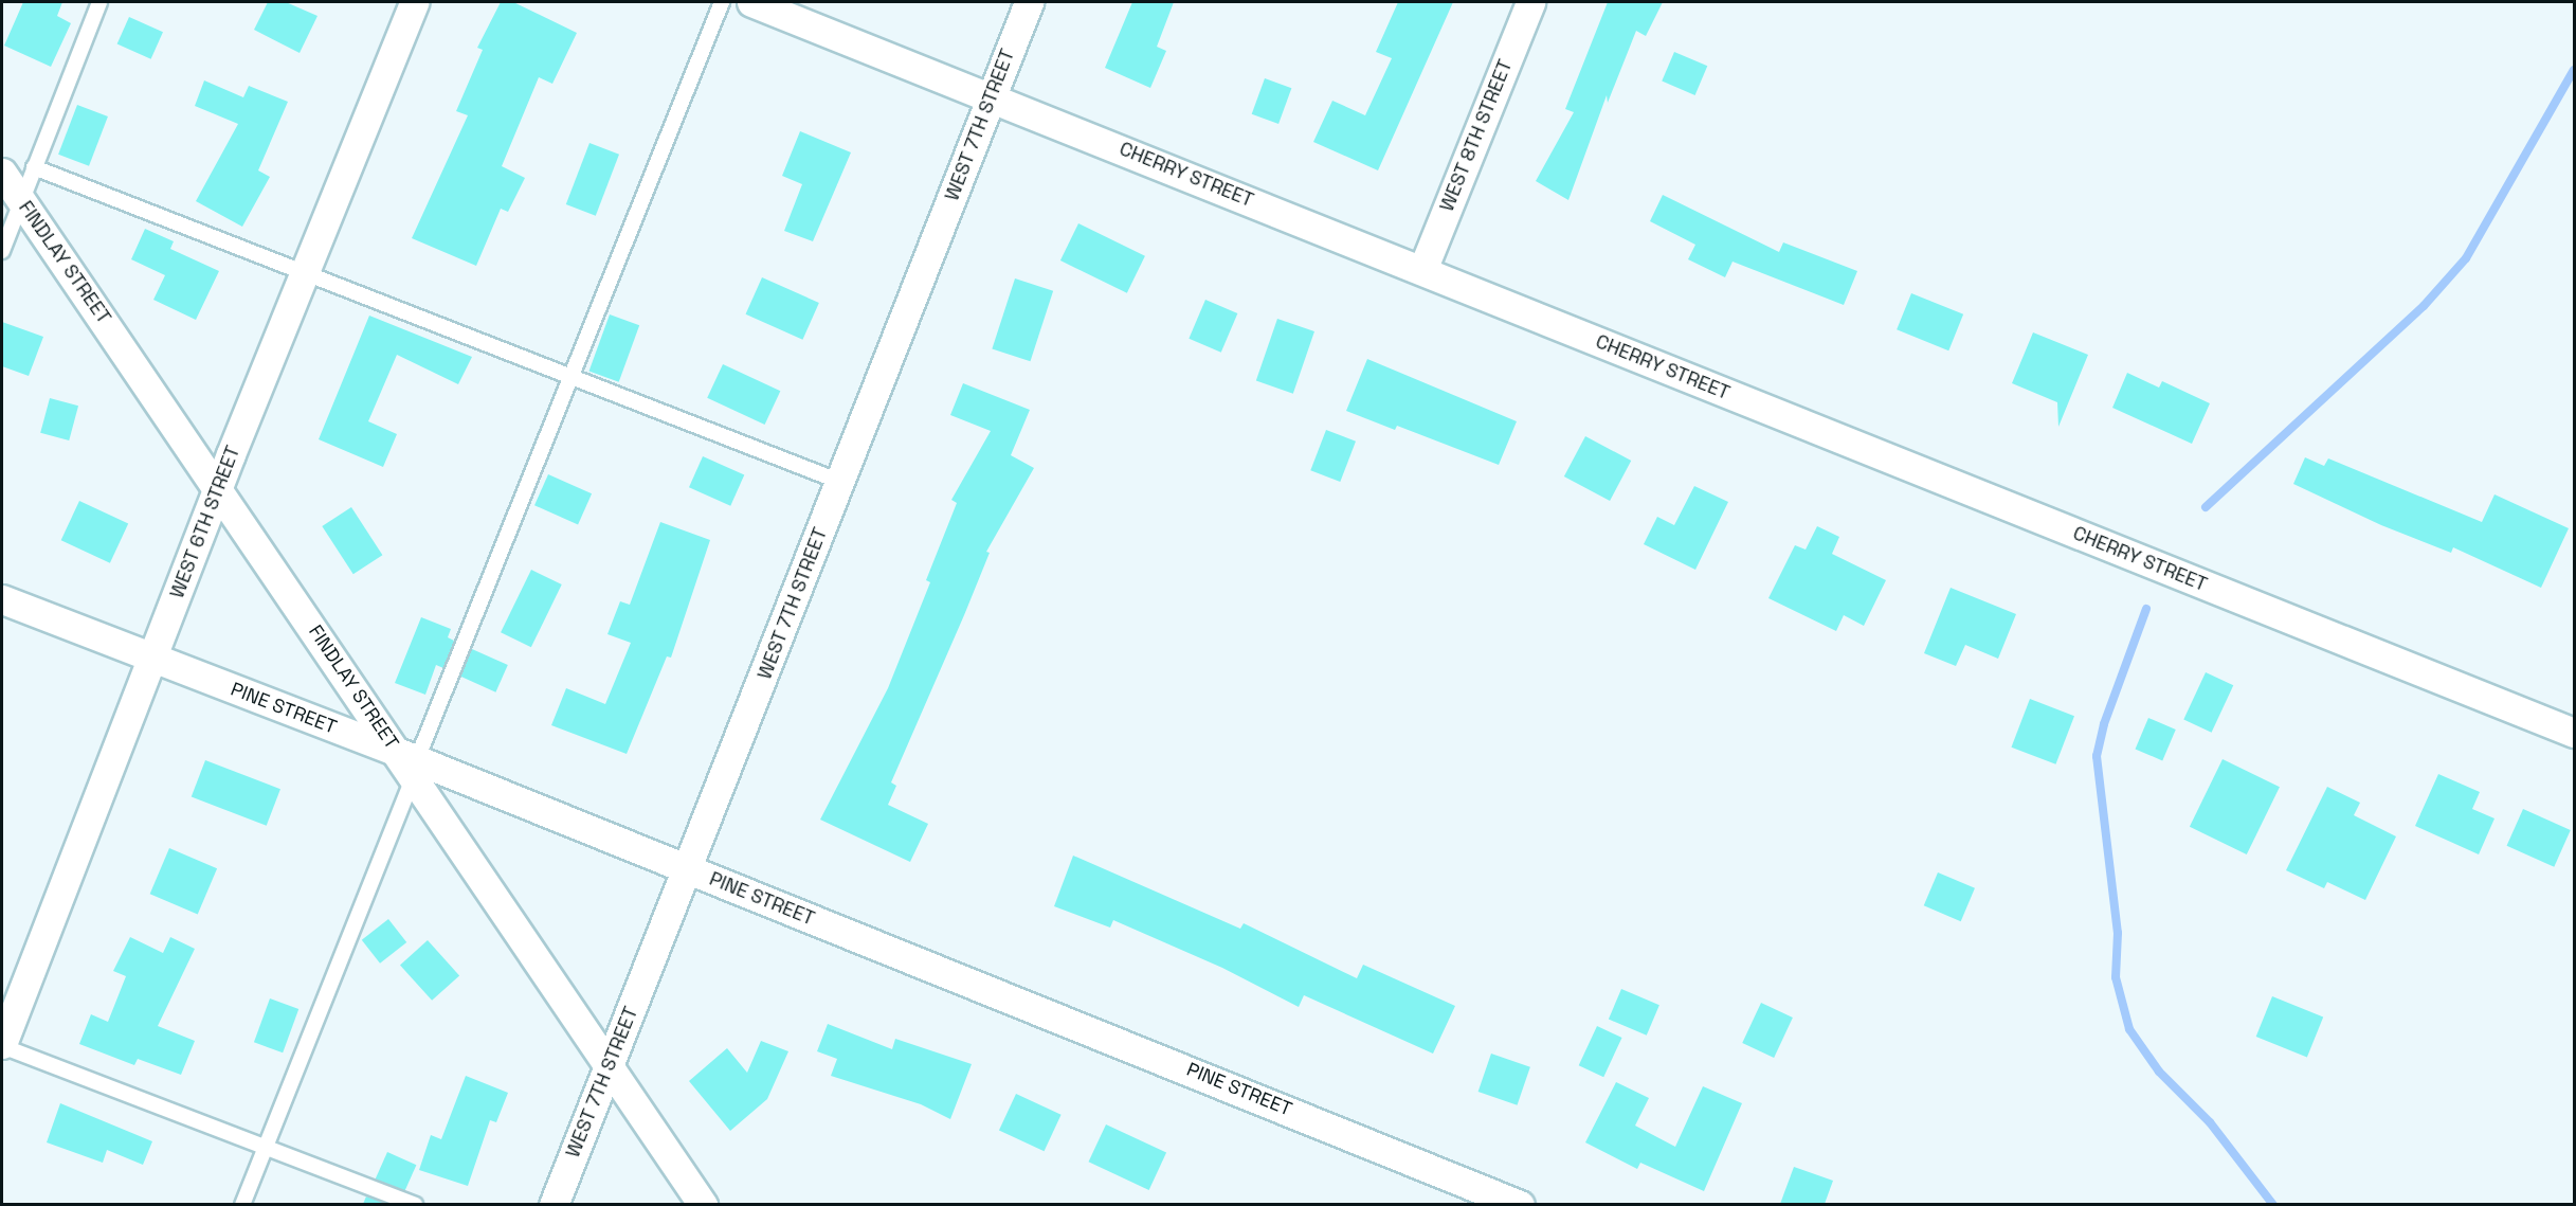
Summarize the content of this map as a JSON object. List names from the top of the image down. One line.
{"streets":{"street":["WEST 7TH STREET","WEST 8TH STREET","CHERRY STREET","FINDLAY STREET","WEST 6TH STREET","PINE STREET"]},"crossings":[["WEST 7TH STREET","CHERRY STREET"],["WEST 7TH STREET","FINDLAY STREET"],["WEST 7TH STREET","PINE STREET"],["WEST 8TH STREET","CHERRY STREET"],["FINDLAY STREET","WEST 6TH STREET"],["FINDLAY STREET","PINE STREET"],["WEST 6TH STREET","PINE STREET"]]}
